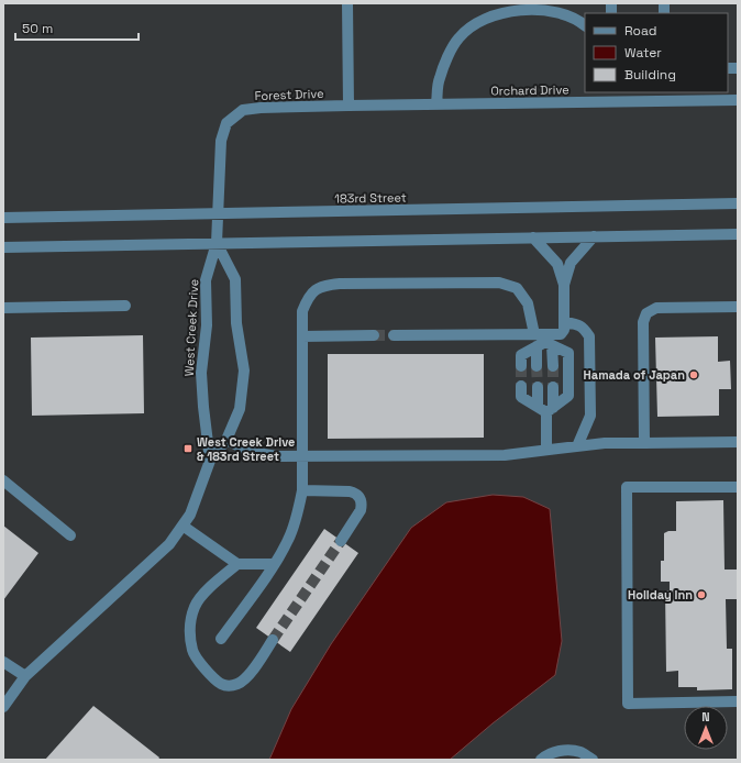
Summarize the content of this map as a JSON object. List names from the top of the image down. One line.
{"streets":{"street":["Orchard Drive","Forest Drive","183rd Street","West Creek Drive"]},"crossings":[["Orchard Drive","Forest Drive"],["Forest Drive","183rd Street"],["Forest Drive","West Creek Drive"]],"places":{"other":["Hamada of Japan","Holiday Inn"],"transit":["West Creek Drive & 183rd Street"]},"legend":["Road","Water","Building"],"scale_bar":"50 m","north":"top"}
